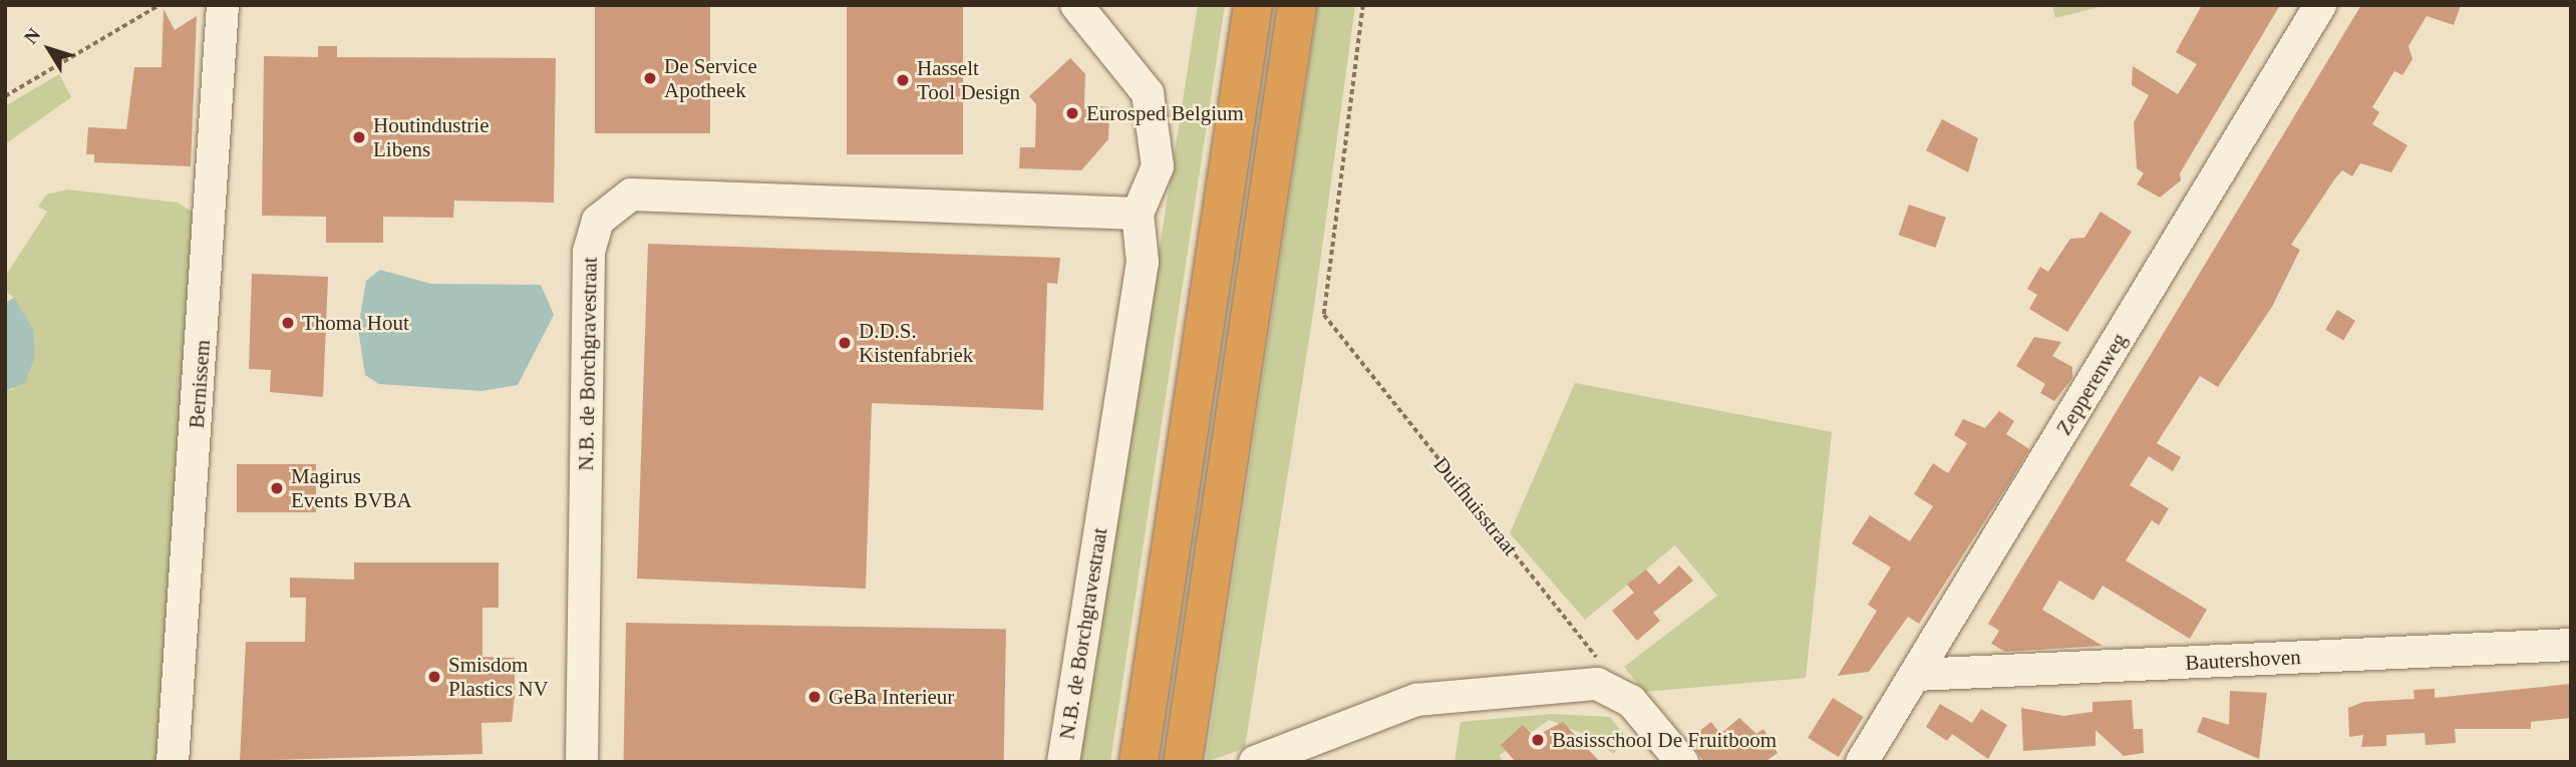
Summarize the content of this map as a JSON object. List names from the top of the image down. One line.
{"streets":{"street":["N.B. de Borchgravestraat","Bernissem","Zepperenweg","Bautershoven"],"path":["Duifhuisstraat"]},"crossings":[["Zepperenweg","Bautershoven"]],"places":["De Service Apotheek","Hasselt Tool Design","Eurosped Belgium","Houtindustrie Libens","Thoma Hout","D.D.S. Kistenfabriek","Magirus Events BVBA","Smisdom Plastics NV","GeBa Interieur","Basisschool De Fruitboom"],"north":"top left"}
